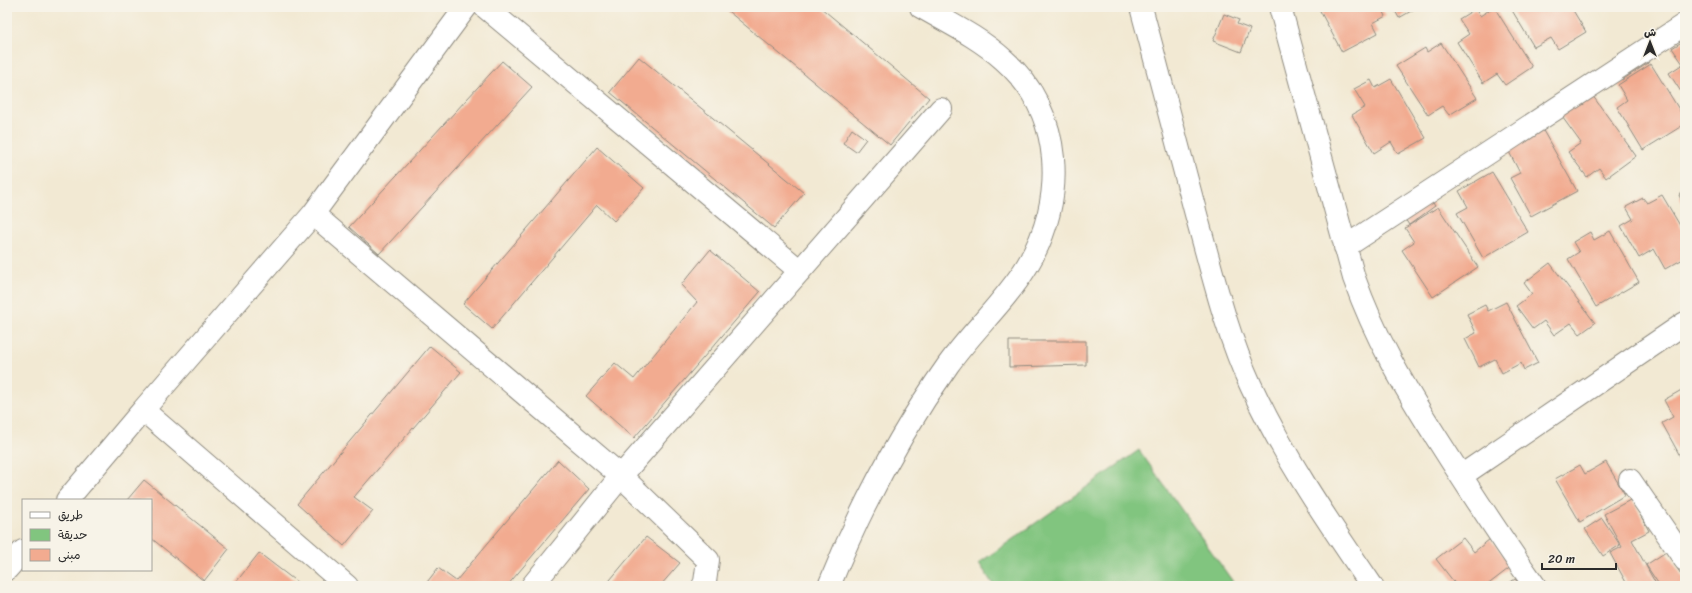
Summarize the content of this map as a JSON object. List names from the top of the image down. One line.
{"legend":["طريق","حديقة","مبنى"],"scale_bar":"20 m","north":"top"}
